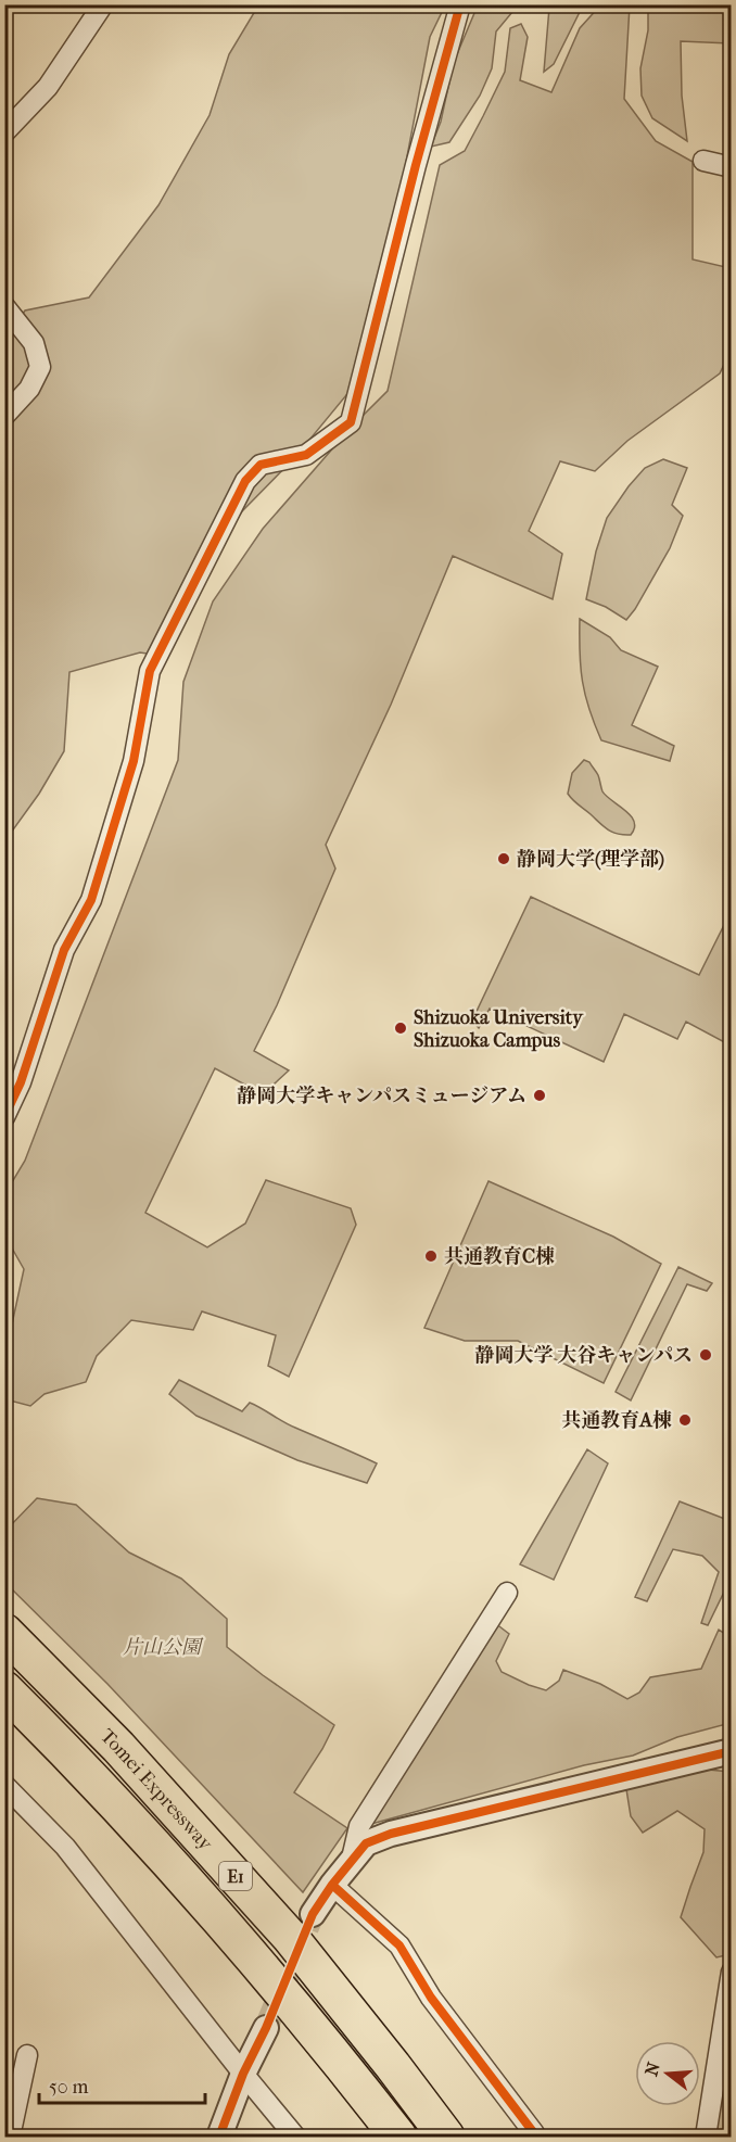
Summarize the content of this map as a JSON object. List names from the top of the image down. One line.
{"streets":{"highway":["Tomei Expressway","E1"]},"parks":["片山公園"],"places":["静岡大学(理学部)","Shizuoka University Shizuoka Campus","静岡大学キャンパスミュージアム","共通教育C棟","静岡大学 大谷キャンパス","共通教育A棟"],"scale_bar":"50 m","north":"left"}
